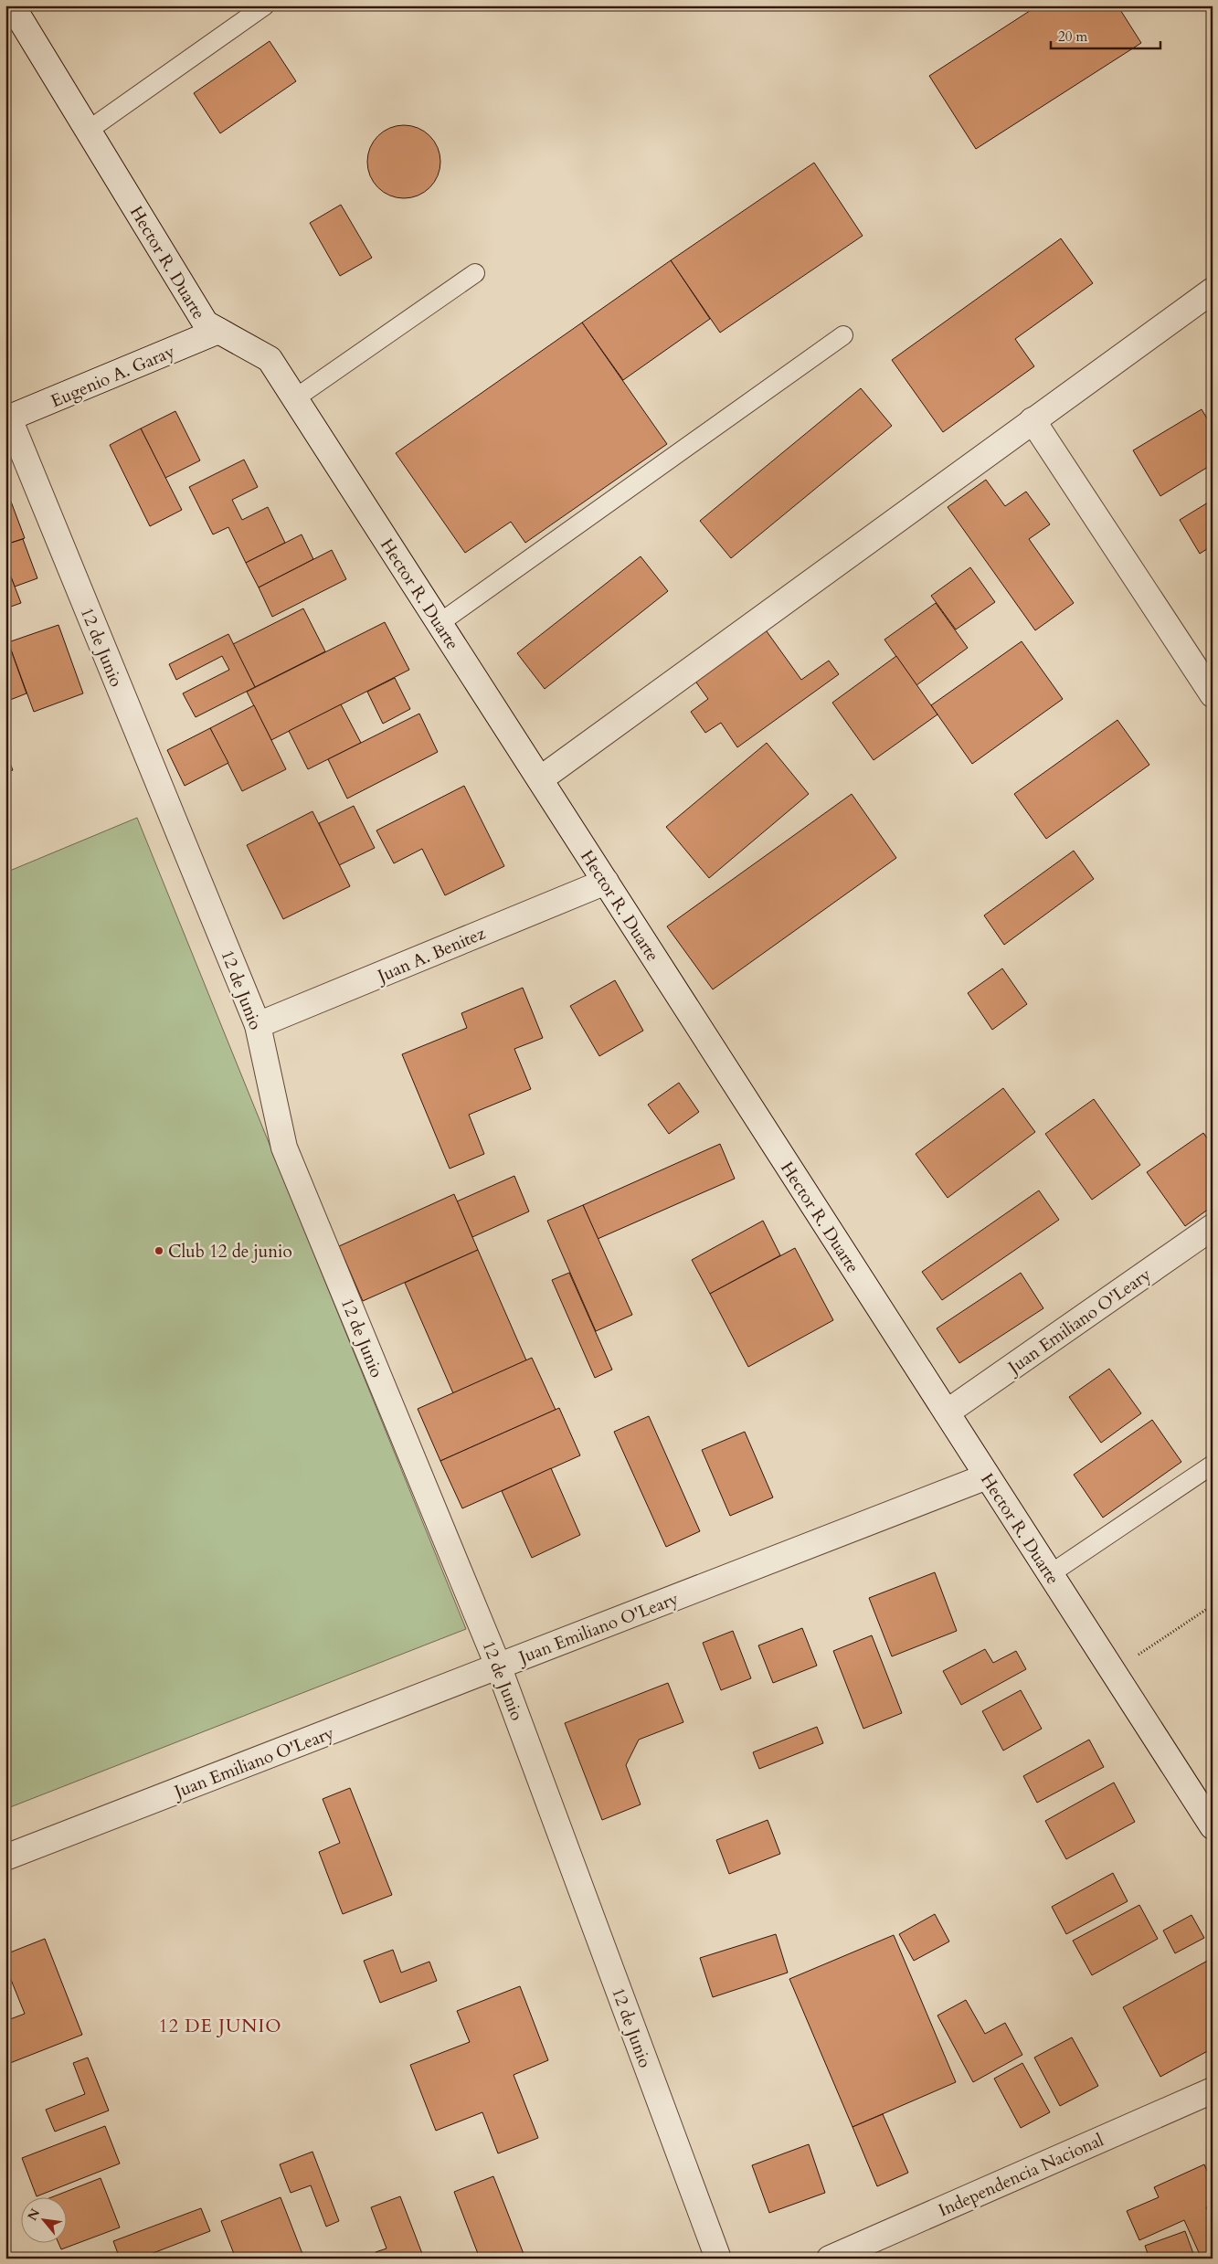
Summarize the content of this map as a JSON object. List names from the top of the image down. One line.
{"streets":{"street":["Hector R. Duarte","Eugenio A. Garay","12 de Junio","Juan A. Benitez","Juan Emiliano O'Leary","Independencia Nacional"]},"crossings":[["Hector R. Duarte","Eugenio A. Garay"],["Hector R. Duarte","Juan A. Benitez"],["Hector R. Duarte","Juan Emiliano O'Leary"],["Eugenio A. Garay","12 de Junio"],["12 de Junio","Juan A. Benitez"],["12 de Junio","Juan Emiliano O'Leary"]],"districts":["12 DE JUNIO"],"places":["Club 12 de junio"],"scale_bar":"20 m","north":"top left"}
